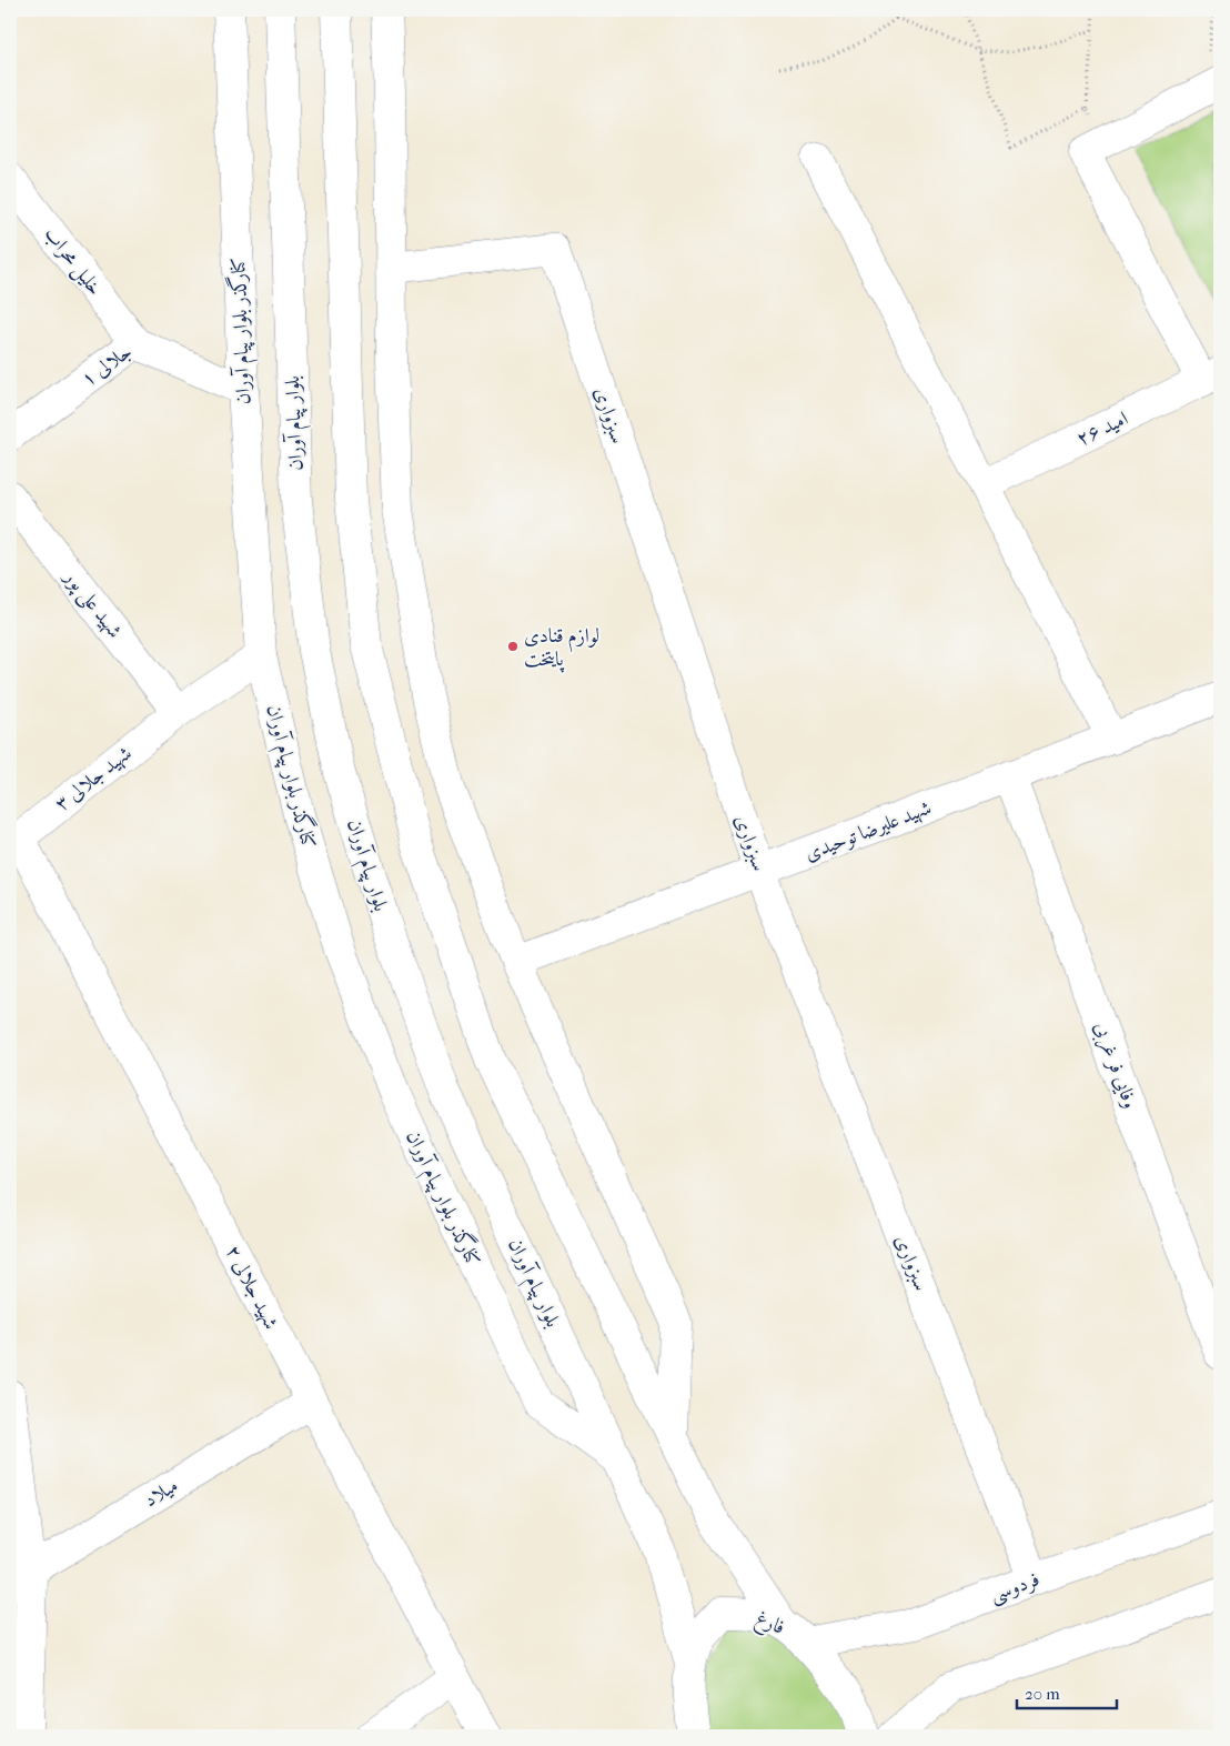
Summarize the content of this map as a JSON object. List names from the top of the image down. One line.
{"streets":{"street":["خلیل محراب","کنارگذر بلوار پیام آوران","جلالی ۱","سبزواری","بلوار پیام آوران","امید ۲۶","شهید علی پور","شهید جلالی ۳","شهید علیرضا توحیدی","وفایی فر غربی","شهید جلالی ۲","میلاد","فردوسی","فارغ"]},"crossings":[["خلیل محراب","جلالی ۱"],["کنارگذر بلوار پیام آوران","جلالی ۱"],["کنارگذر بلوار پیام آوران","بلوار پیام آوران"],["کنارگذر بلوار پیام آوران","شهید جلالی ۳"],["سبزواری","شهید علیرضا توحیدی"],["سبزواری","فردوسی"],["بلوار پیام آوران","فارغ"],["شهید علی پور","شهید جلالی ۳"],["شهید جلالی ۳","شهید جلالی ۲"],["شهید علیرضا توحیدی","وفایی فر غربی"],["شهید جلالی ۲","میلاد"],["فردوسی","فارغ"]],"places":["لوازم قنادی پایتخت"],"scale_bar":"20 m"}
